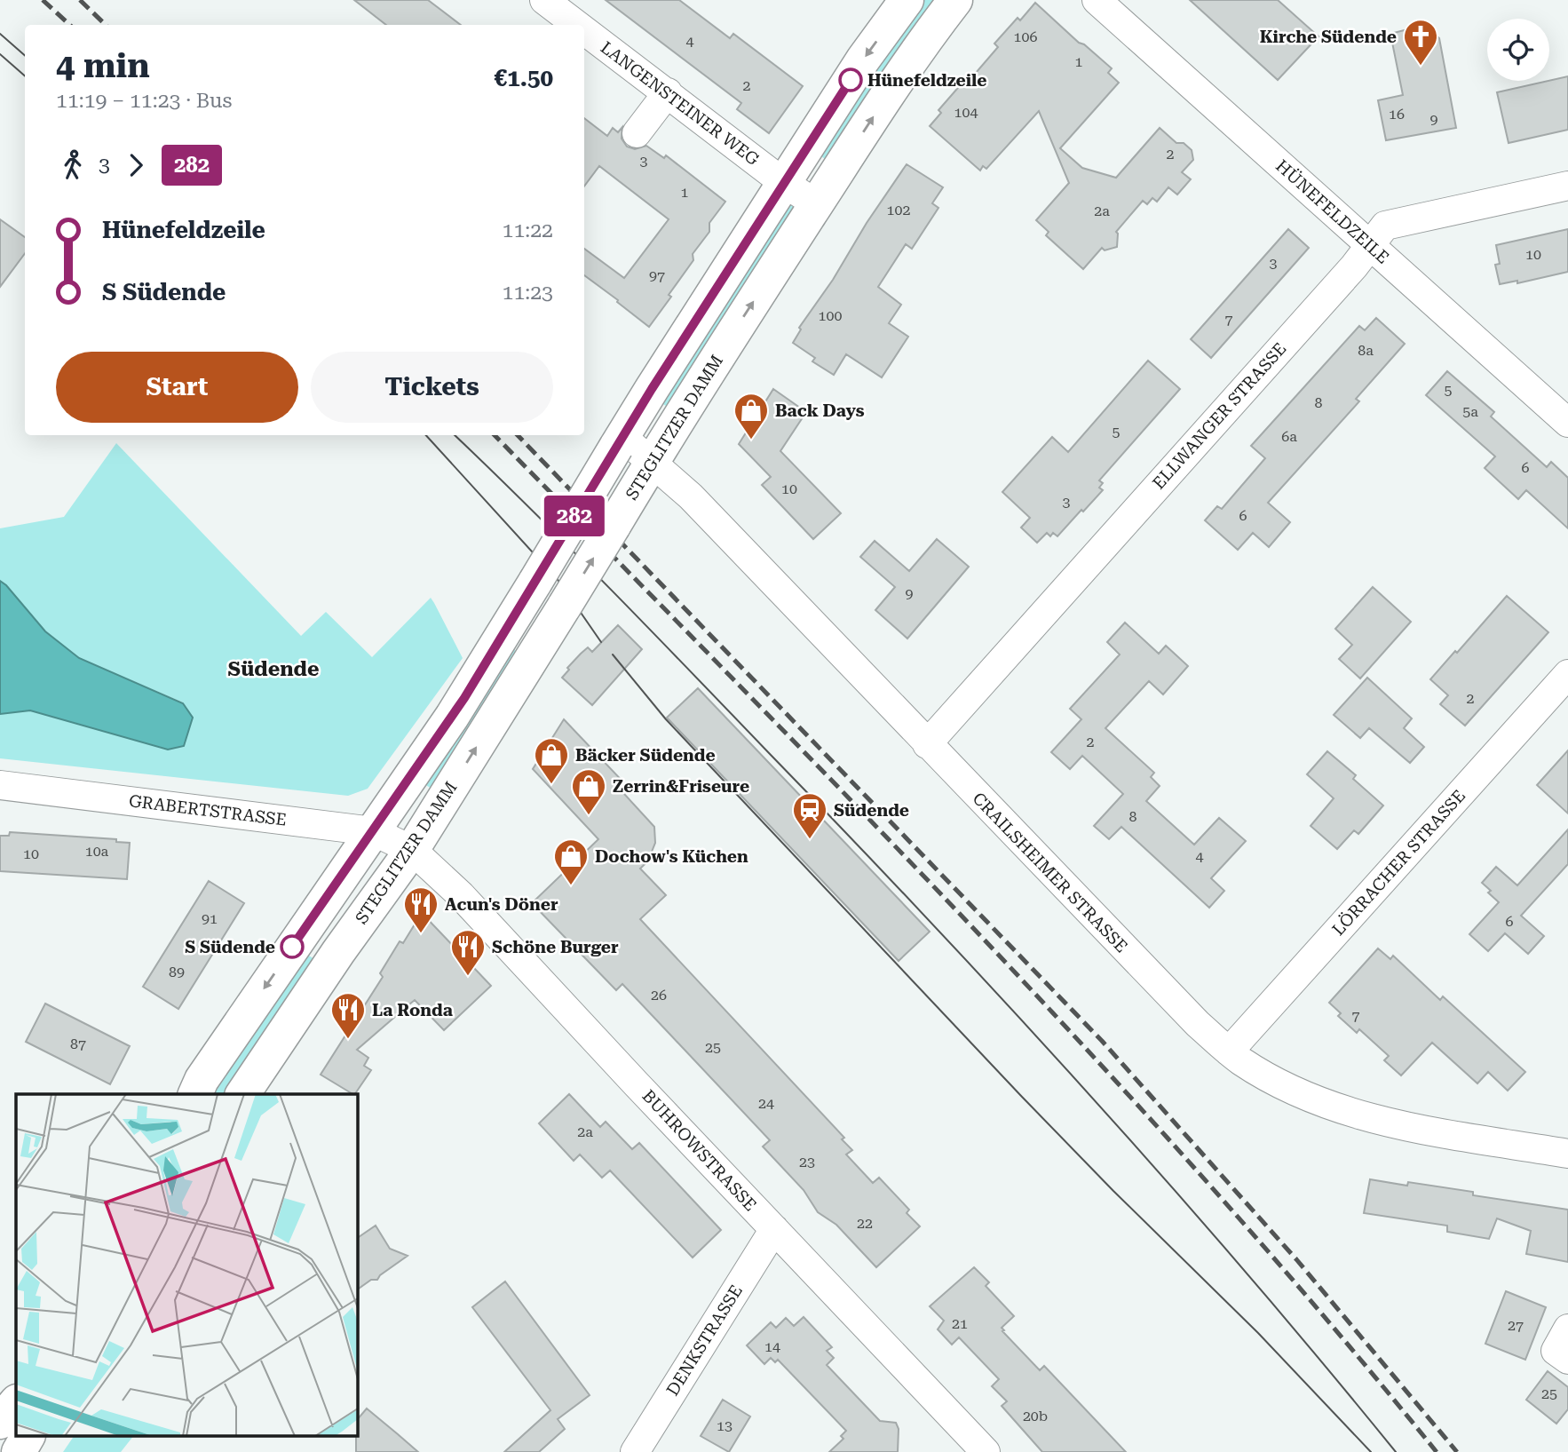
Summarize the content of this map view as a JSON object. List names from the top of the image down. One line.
{"streets":{"main road":["STEGLITZER DAMM"],"street":["LANGENSTEINER WEG","HÜNEFELDZEILE","ELLWANGER STRASSE","GRABERTSTRASSE","LÖRRACHER STRASSE","CRAILSHEIMER STRASSE","BUHROWSTRASSE","DENKSTRASSE"]},"crossings":[["LANGENSTEINER WEG","STEGLITZER DAMM"],["HÜNEFELDZEILE","ELLWANGER STRASSE"],["ELLWANGER STRASSE","CRAILSHEIMER STRASSE"],["STEGLITZER DAMM","GRABERTSTRASSE"],["STEGLITZER DAMM","CRAILSHEIMER STRASSE"],["STEGLITZER DAMM","BUHROWSTRASSE"],["GRABERTSTRASSE","BUHROWSTRASSE"],["LÖRRACHER STRASSE","CRAILSHEIMER STRASSE"],["BUHROWSTRASSE","DENKSTRASSE"]],"districts":["Südende"],"places":{"church":["Kirche Südende"],"other":["Hünefeldzeile","S Südende"],"shop":["Back Days","Bäcker Südende","Zerrin&Friseure","Dochow's Küchen"],"station":["Südende"],"restaurant":["Acun's Döner","Schöne Burger","La Ronda"]},"lines":["bus line 282"],"house_numbers":["106","4","1","2","104","16","9","2","3","1","102","2a","10","3","97","100","7","8a","5","8","5a","5","6a","6","10","3","6","9","2","2","8","10a","10","4","91","6","89","26","7","87","25","24","2a","23","22","21","27","14","25","20b","13"],"page":{"on_map":"282","heading":["4 min","11:19 – 11:23 · Bus","€1.50"],"legs":["3","282"],"list":[{"name":"Hünefeldzeile","value":"11:22"},{"name":"S Südende","value":"11:23"}],"buttons":["Start","Tickets"]}}
